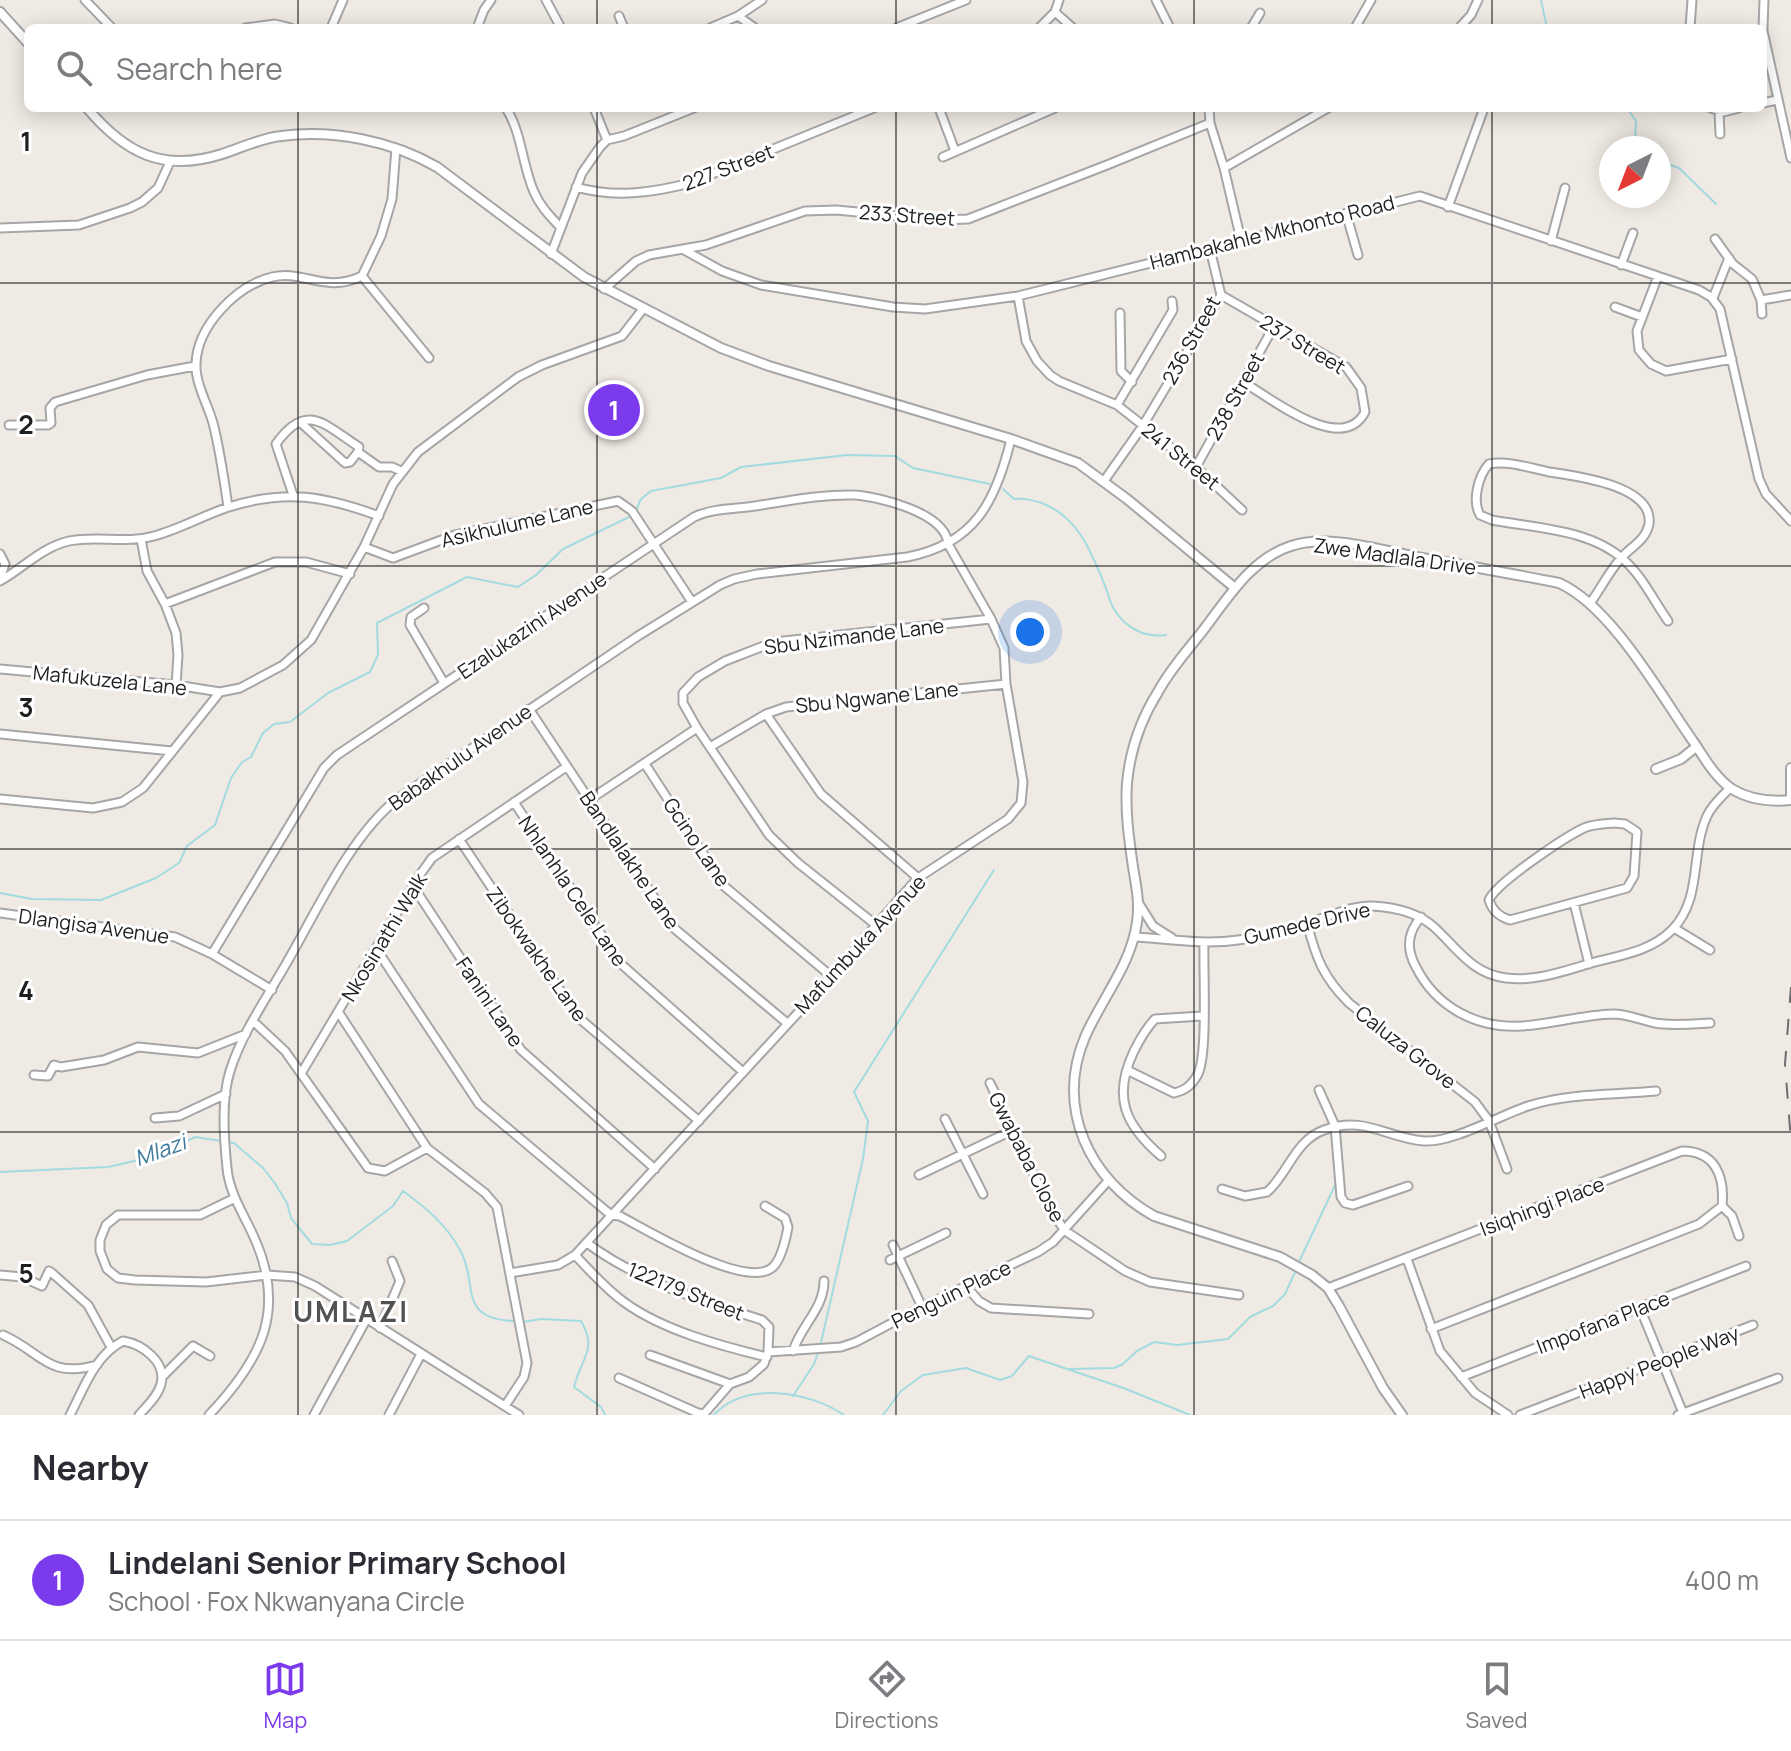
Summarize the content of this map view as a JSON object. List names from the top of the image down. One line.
{"streets":{"street":["227 Street","233 Street","Hambakahle Mkhonto Road","236 Street","237 Street","238 Street","241 Street","Asikhulume Lane","Zwe Madlala Drive","Ezalukazini Avenue","Sbu Nzimande Lane","Mafukuzela Lane","Sbu Ngwane Lane","Babakhulu Avenue","Gcino Lane","Bandlalakhe Lane","Nhlanhla Cele Lane","Gumede Drive","Dlangisa Avenue","Nkosinathi Walk","Mafumbuka Avenue","Zibokwakhe Lane","Fanini Lane","Caluza Grove","Gwababa Close","Isiqhingi Place","122179 Street","Penguin Place","Impofana Place","Happy People Way"]},"crossings":[["233 Street","Hambakahle Mkhonto Road"],["Hambakahle Mkhonto Road","236 Street"],["Hambakahle Mkhonto Road","241 Street"],["236 Street","237 Street"],["236 Street","241 Street"],["237 Street","238 Street"],["238 Street","241 Street"],["Asikhulume Lane","Ezalukazini Avenue"],["Asikhulume Lane","Babakhulu Avenue"],["Zwe Madlala Drive","Gumede Drive"],["Zwe Madlala Drive","Isiqhingi Place"],["Zwe Madlala Drive","Penguin Place"],["Ezalukazini Avenue","Babakhulu Avenue"],["Ezalukazini Avenue","Dlangisa Avenue"],["Ezalukazini Avenue","Mafumbuka Avenue"],["Sbu Nzimande Lane","Mafumbuka Avenue"],["Sbu Ngwane Lane","Mafumbuka Avenue"],["Babakhulu Avenue","Bandlalakhe Lane"],["Babakhulu Avenue","Dlangisa Avenue"],["Babakhulu Avenue","Mafumbuka Avenue"],["Gcino Lane","Mafumbuka Avenue"],["Bandlalakhe Lane","Nkosinathi Walk"],["Bandlalakhe Lane","Mafumbuka Avenue"],["Nhlanhla Cele Lane","Nkosinathi Walk"],["Nhlanhla Cele Lane","Mafumbuka Avenue"],["Gumede Drive","Caluza Grove"],["Nkosinathi Walk","Zibokwakhe Lane"],["Nkosinathi Walk","Fanini Lane"],["Mafumbuka Avenue","Zibokwakhe Lane"],["Mafumbuka Avenue","Fanini Lane"],["Mafumbuka Avenue","122179 Street"],["Mafumbuka Avenue","Penguin Place"],["Gwababa Close","Penguin Place"],["122179 Street","Penguin Place"]],"districts":["UMLAZI"],"water":["Mlazi"],"north":"bottom left","page":{"search":"Search here","pins":"1","heading":"Nearby","list":[{"mark":"1","name":"Lindelani Senior Primary School","note":"School · Fox Nkwanyana Circle","value":"400 m"}],"nav":["Map","Directions","Saved"]},"grid":{"rows":["1","2","3","4","5"]}}
